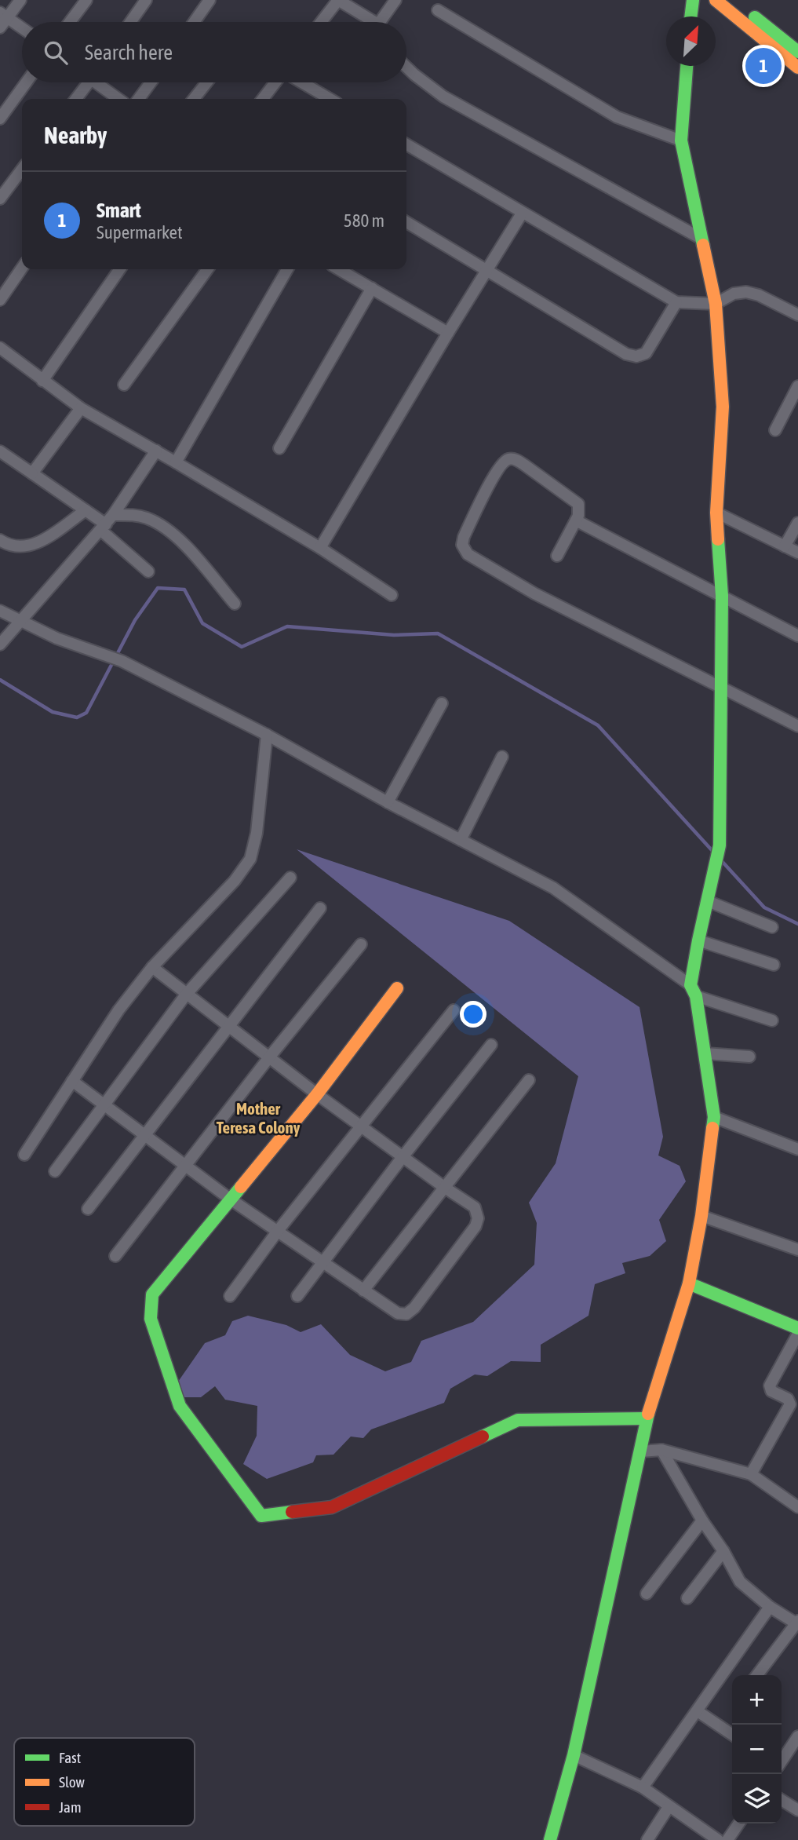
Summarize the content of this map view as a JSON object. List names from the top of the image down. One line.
{"districts":["Mother Teresa Colony"],"legend":["Fast","Slow","Jam"],"north":"top right","page":{"search":"Search here","pins":"1","heading":"Nearby","list":[{"mark":"1","name":"Smart","note":"Supermarket","value":"580 m"}],"map_buttons":["+","−"]}}
